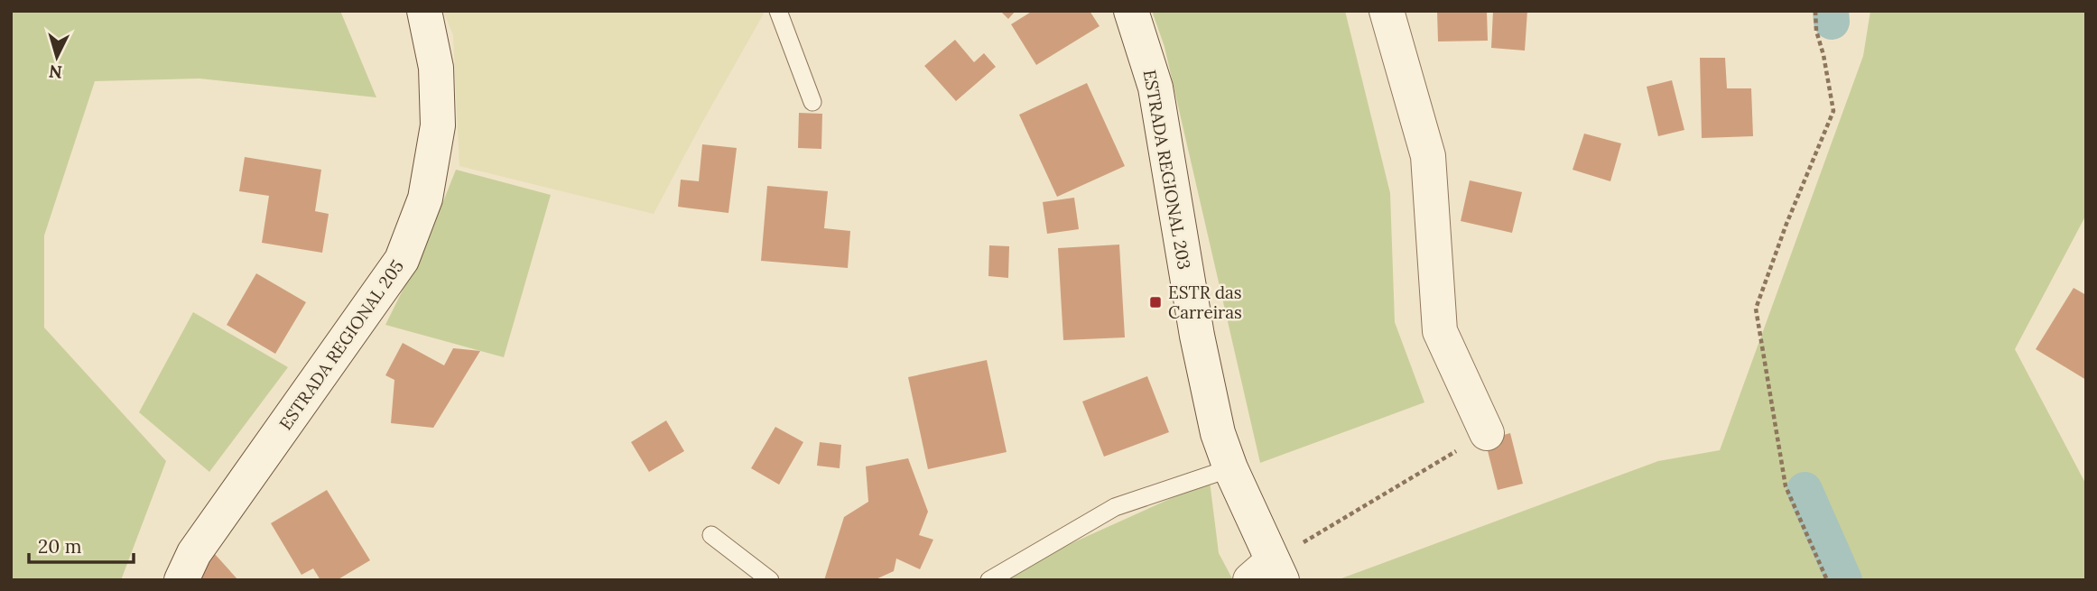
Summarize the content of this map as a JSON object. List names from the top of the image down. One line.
{"streets":{"main road":["ESTRADA REGIONAL 203","ESTRADA REGIONAL 205"]},"places":{"transit":["ESTR das Carreiras"]},"scale_bar":"20 m","north":"bottom"}
